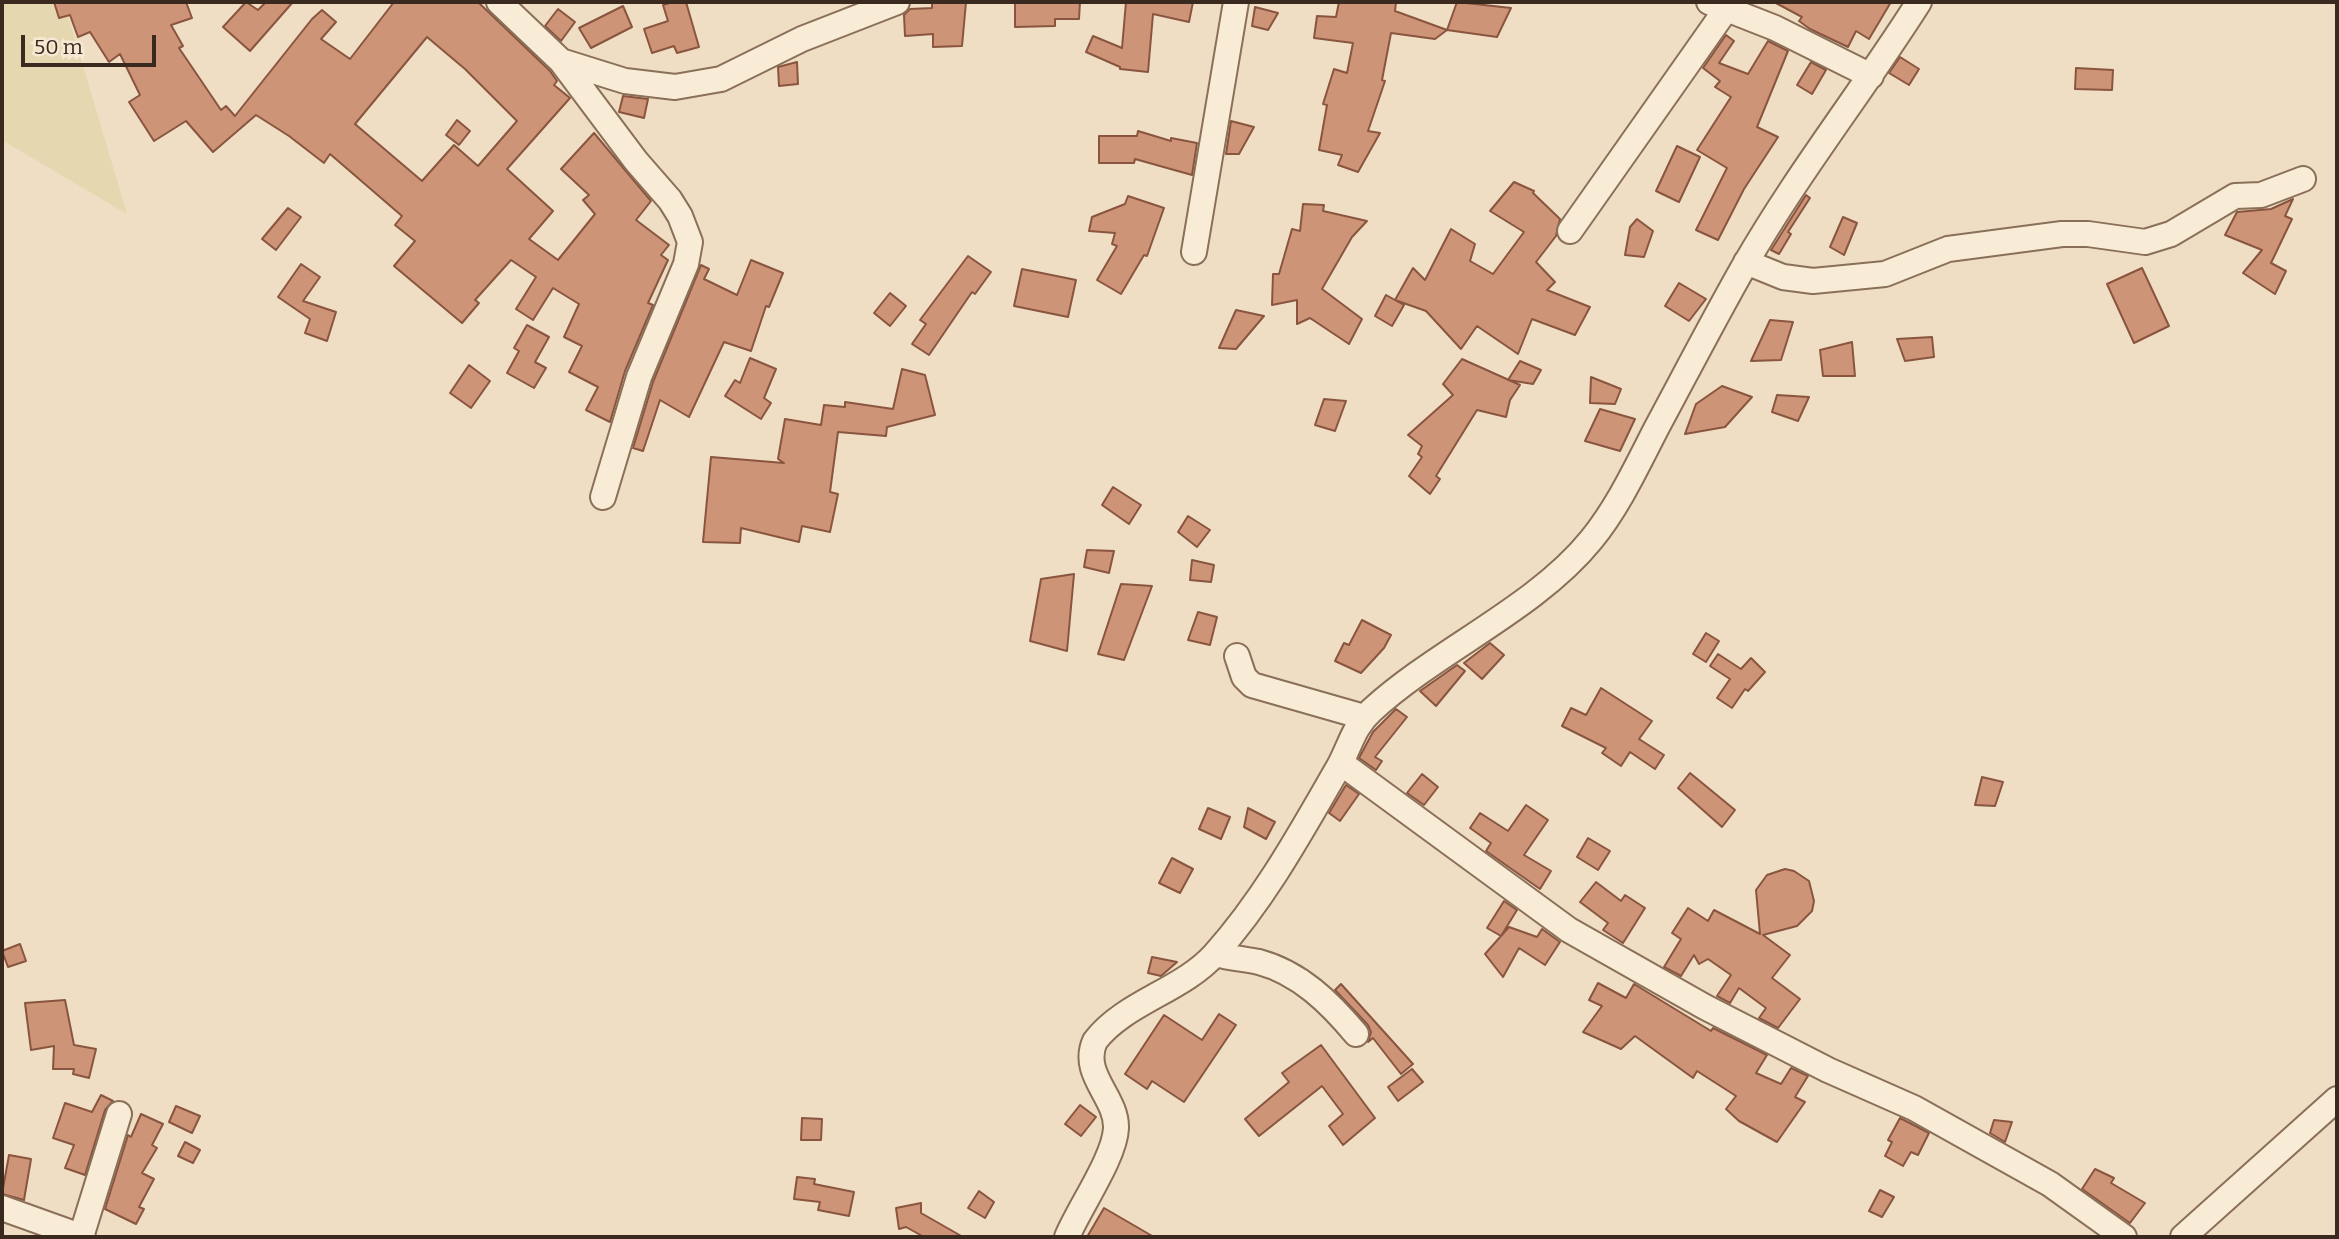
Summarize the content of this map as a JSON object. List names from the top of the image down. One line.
{"scale_bar":"50 m"}
